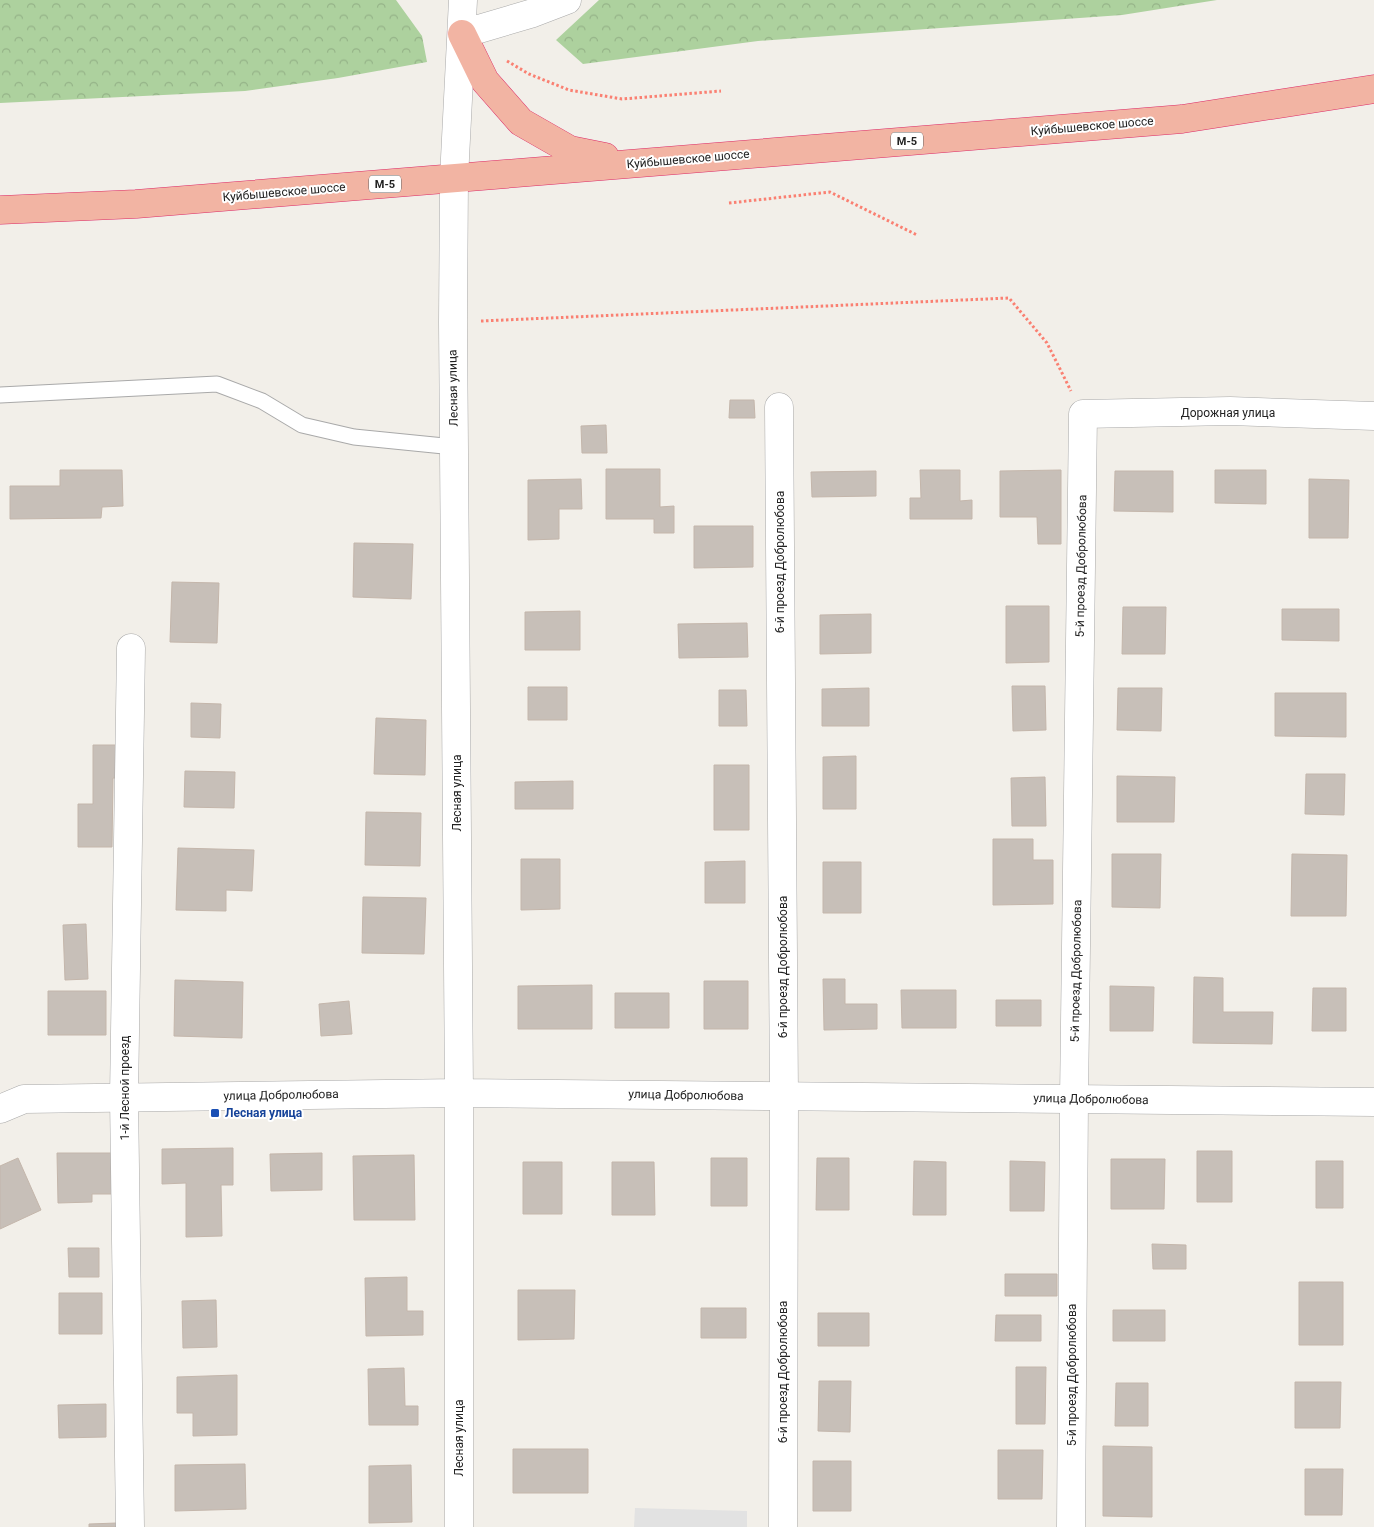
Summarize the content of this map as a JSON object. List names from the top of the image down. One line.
{"streets":{"highway":["Куйбышевское шоссе","М-5"],"street":["Лесная улица","Дорожная улица","6-й проезд Добролюбова","5-й проезд Добролюбова","1-й Лесной проезд","улица Добролюбова"]},"crossings":[["Куйбышевское шоссе","Лесная улица"],["Лесная улица","улица Добролюбова"],["Дорожная улица","5-й проезд Добролюбова"],["6-й проезд Добролюбова","улица Добролюбова"],["5-й проезд Добролюбова","улица Добролюбова"],["1-й Лесной проезд","улица Добролюбова"]],"places":{"transit":["Лесная улица"]}}
